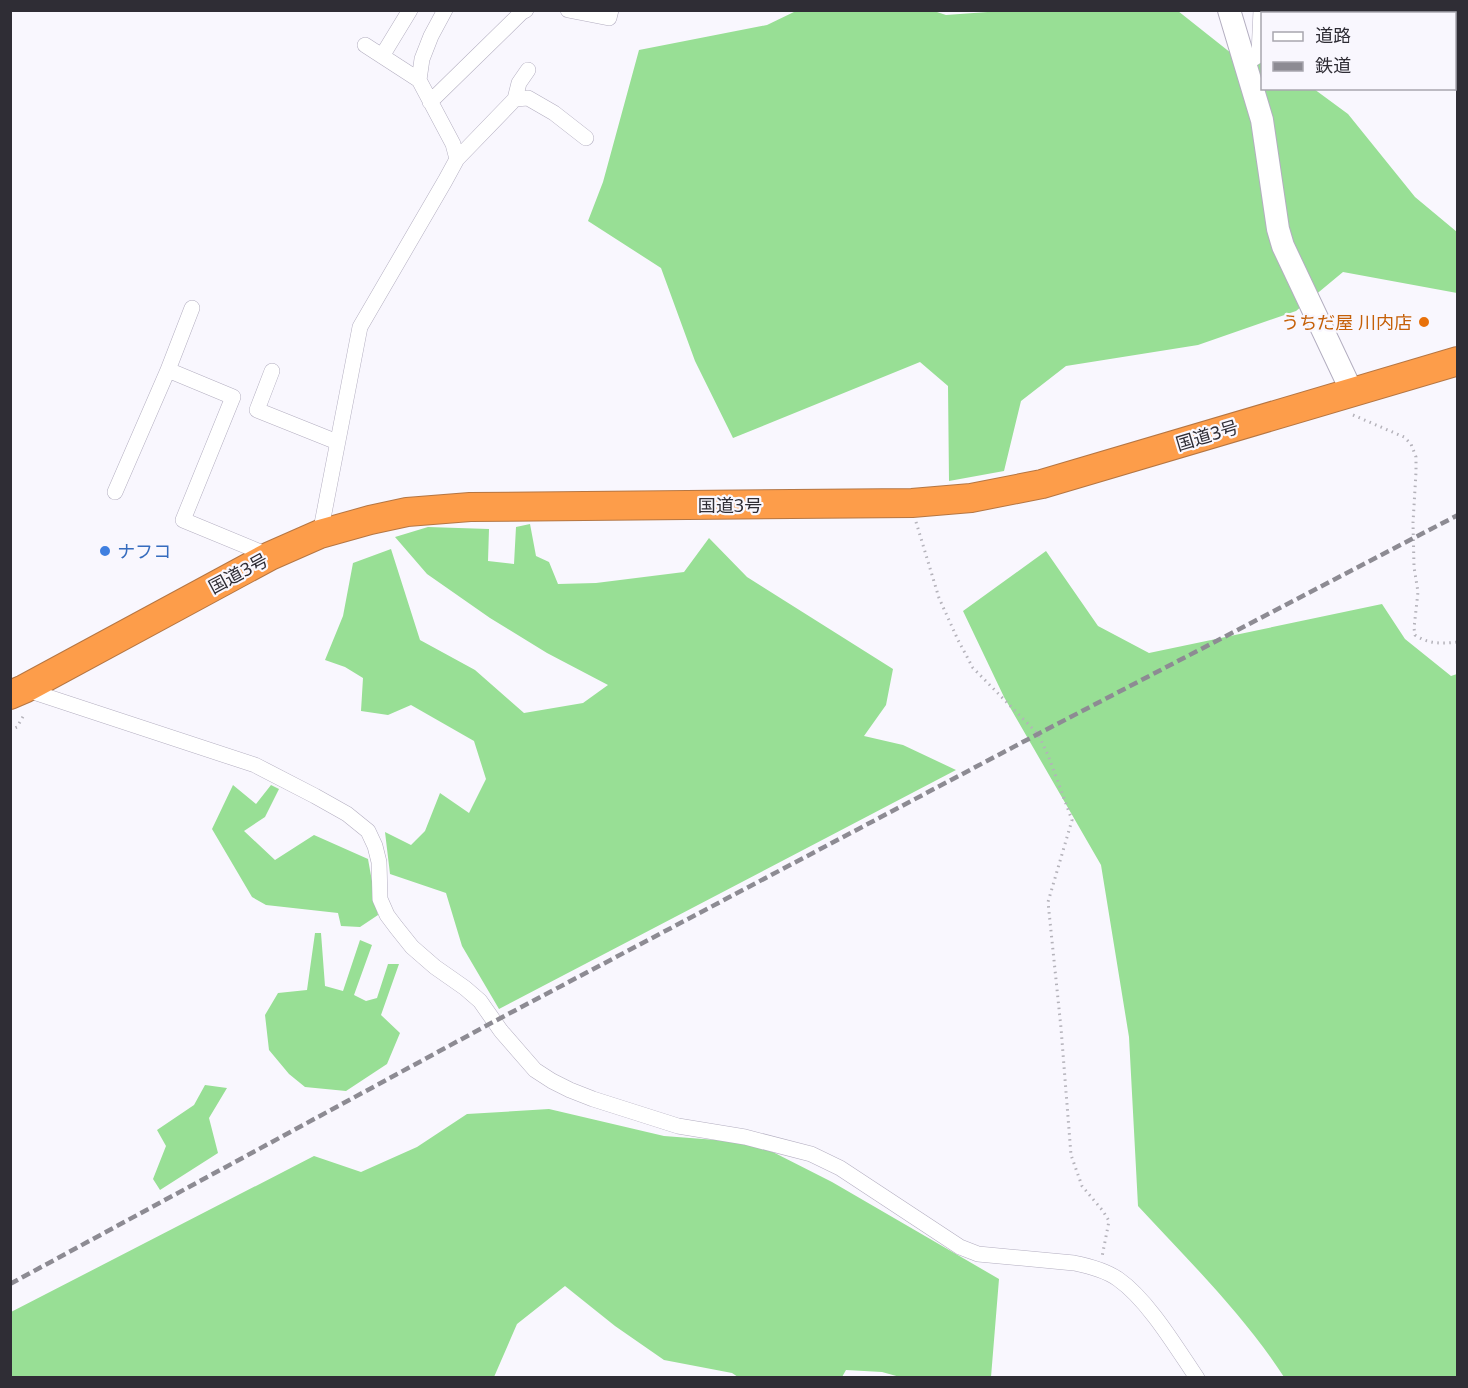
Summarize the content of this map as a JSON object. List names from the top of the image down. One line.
{"streets":{"highway":["国道3号"]},"places":["うちだ屋 川内店","ナフコ"],"legend":["道路","鉄道"]}
